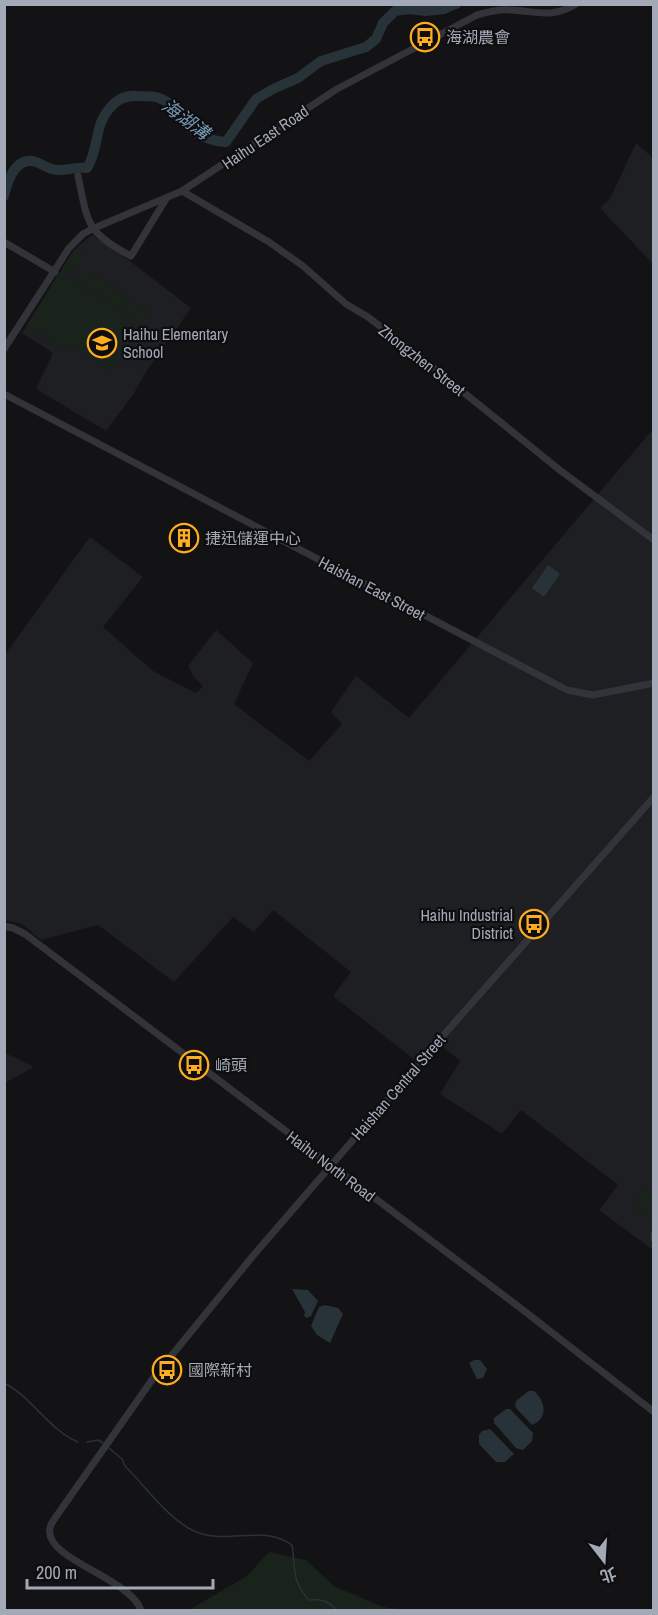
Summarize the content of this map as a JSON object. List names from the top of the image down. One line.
{"streets":{"street":["Haihu East Road","Zhongzhen Street","Haishan East Street","Haishan Central Street","Haihu North Road"]},"crossings":[["Haihu East Road","Zhongzhen Street"],["Haishan Central Street","Haihu North Road"]],"water":["海湖溝"],"places":{"bus stop":["海湖農會","Haihu Industrial District","崎頭","國際新村"],"school or university":["Haihu Elementary School"],"building":["捷迅儲運中心"]},"scale_bar":"200 m","north":"bottom"}
